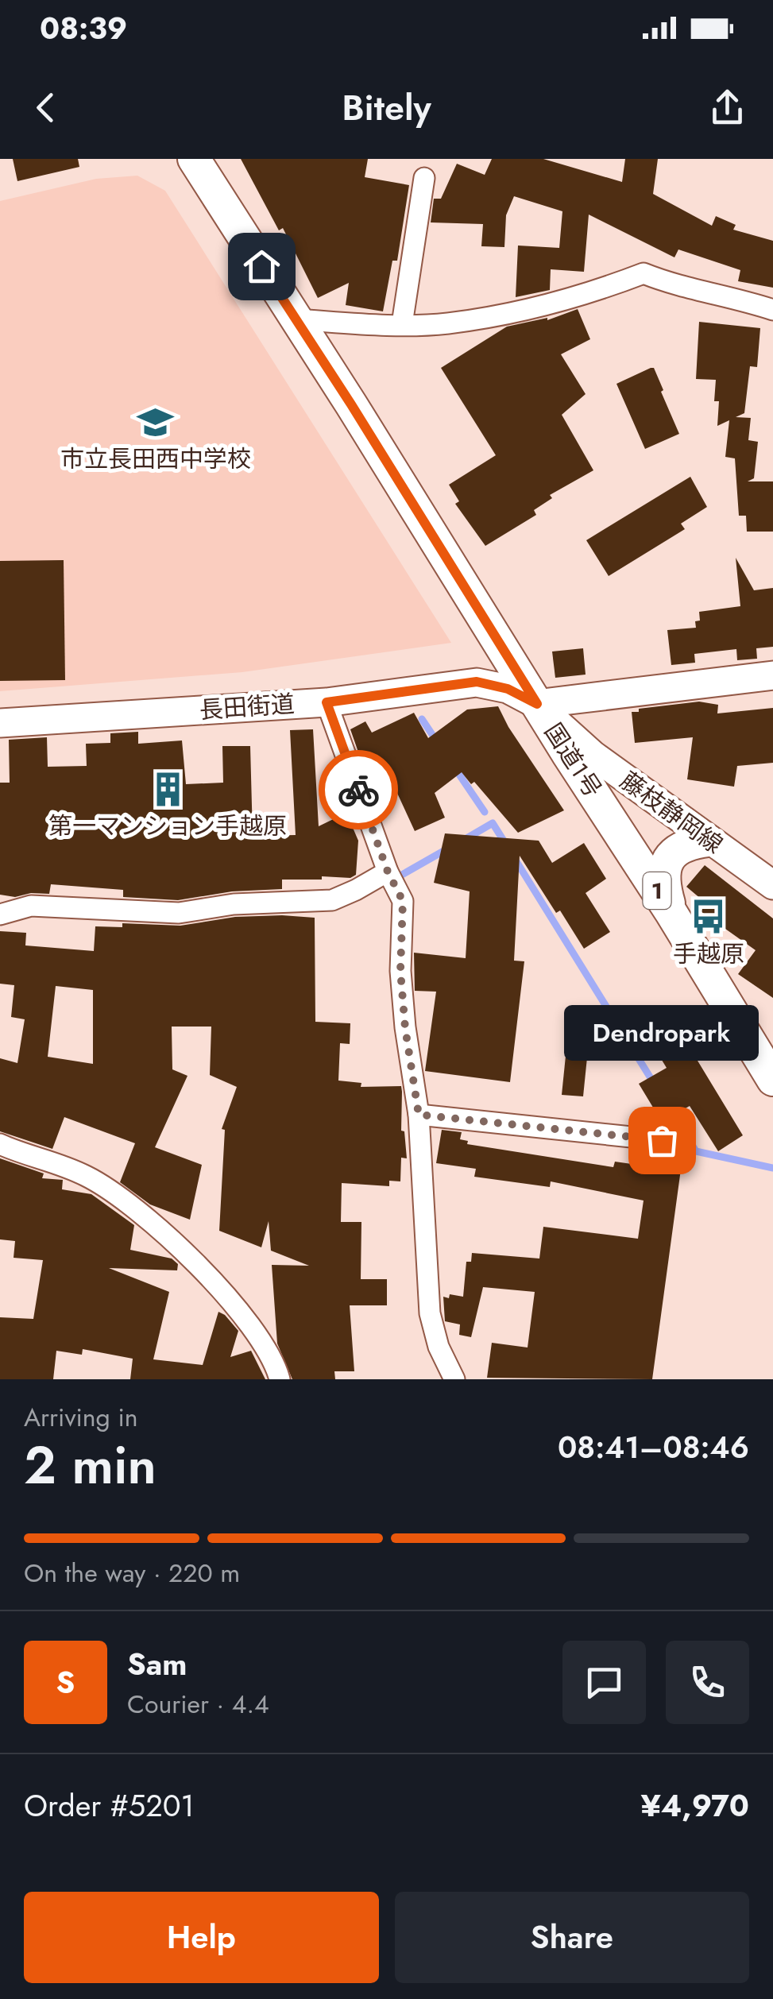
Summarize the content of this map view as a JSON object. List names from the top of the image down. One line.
{"streets":{"highway":["国道1号","1"],"main road":["長田街道","藤枝静岡線"]},"crossings":[["長田街道","国道1号"],["長田街道","藤枝静岡線"],["国道1号","藤枝静岡線"]],"places":{"school or university":["市立長田西中学校"],"building":["第一マンション手越原"],"bus stop":["手越原"],"other":["Dendropark"]},"page":{"status":"08:39","header":"Bitely","bubble":"Dendropark","heading":["2 min","Arriving in","08:41–08:46"],"panel":["Sam","Courier · 4.4","Order #5201","¥4,970"],"bar":"On the way · 220 m","round":"S","buttons":["Help","Share"]}}
